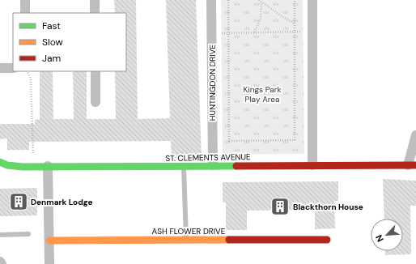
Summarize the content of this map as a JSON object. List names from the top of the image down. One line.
{"streets":{"street":["HUNTINGDON DRIVE","ST. CLEMENTS AVENUE","ASH FLOWER DRIVE"]},"crossings":[["HUNTINGDON DRIVE","ST. CLEMENTS AVENUE"]],"parks":["Kings Park Play Area"],"places":{"building":["Denmark Lodge","Blackthorn House"]},"legend":["Fast","Slow","Jam"],"north":"bottom left"}
